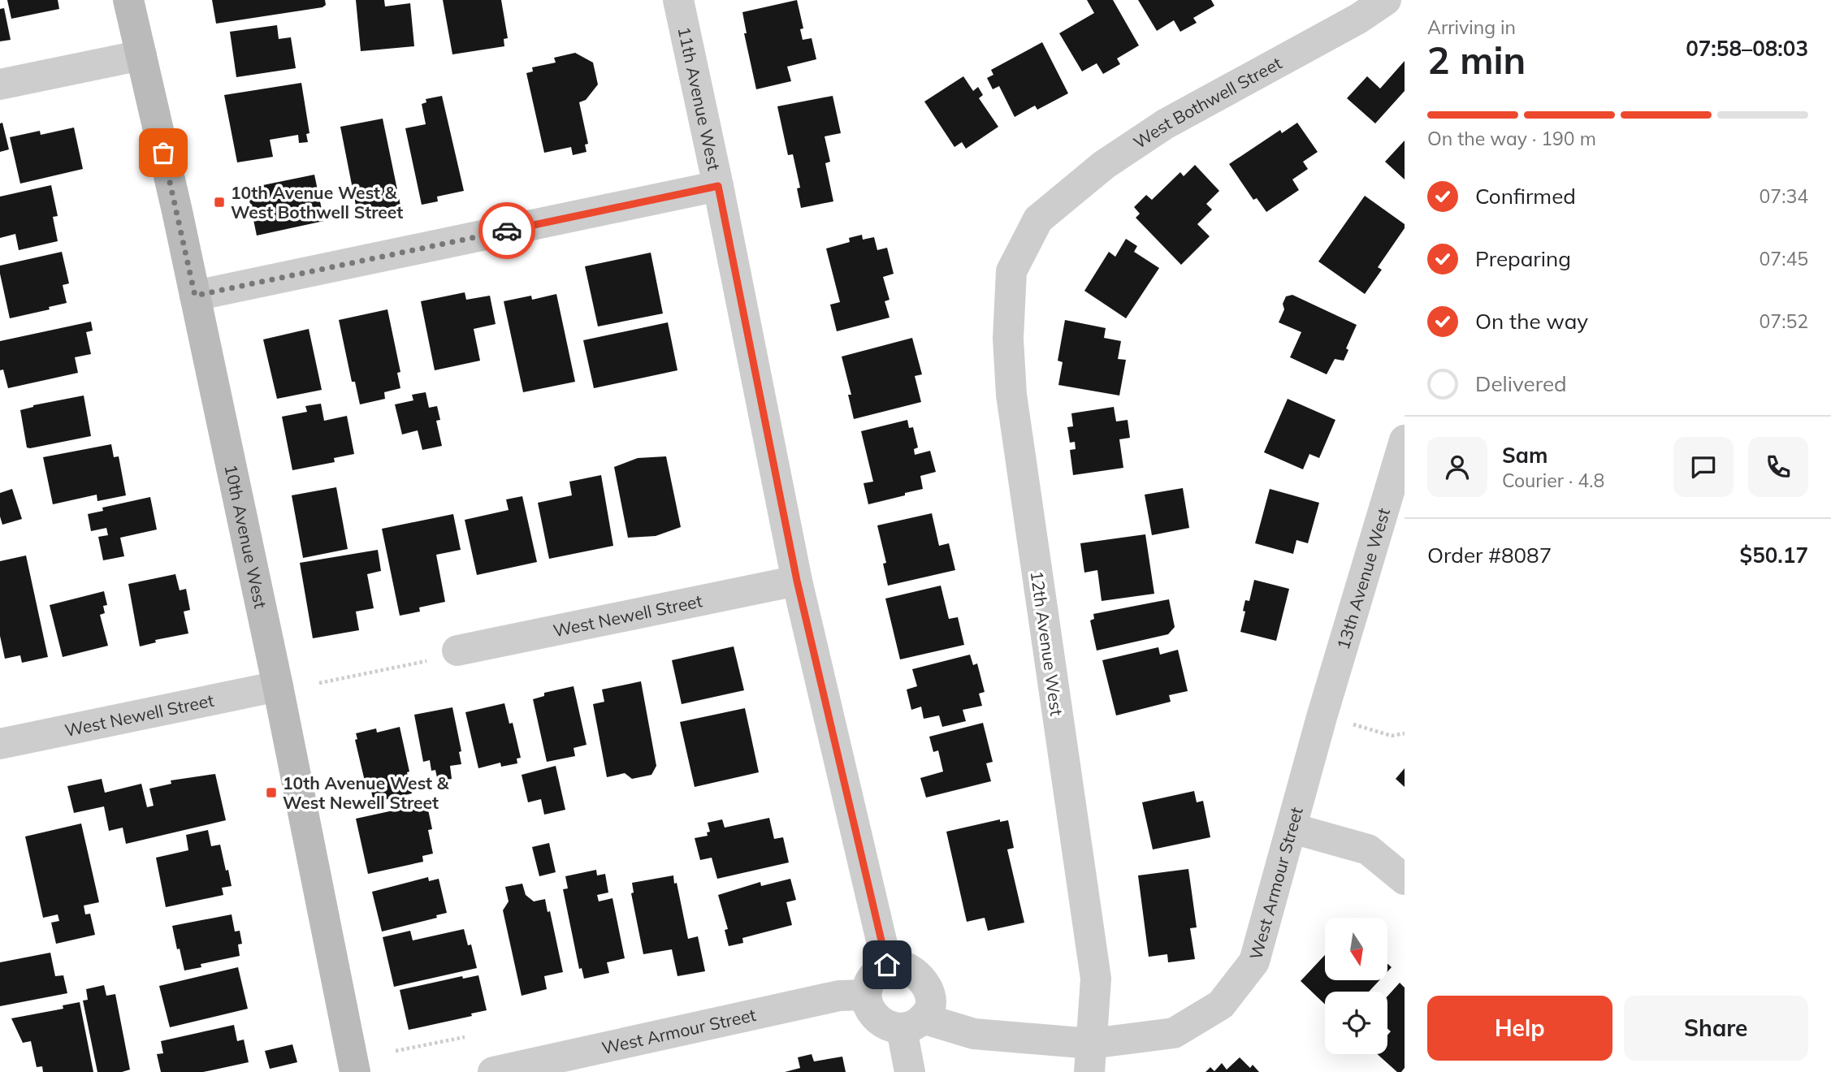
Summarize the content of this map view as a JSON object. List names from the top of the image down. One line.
{"streets":{"street":["11th Avenue West","West Bothwell Street","10th Avenue West","13th Avenue West","West Newell Street","12th Avenue West","West Armour Street"]},"crossings":[["11th Avenue West","West Newell Street"],["11th Avenue West","West Armour Street"],["West Bothwell Street","12th Avenue West"],["10th Avenue West","West Newell Street"],["13th Avenue West","West Armour Street"],["12th Avenue West","West Armour Street"]],"places":{"transit":["10th Avenue West & West Bothwell Street","10th Avenue West & West Newell Street"]},"north":"bottom","page":{"heading":["2 min","Arriving in","07:58–08:03"],"panel":["Sam","Courier · 4.8","Order #8087","$50.17"],"bar":"On the way · 190 m","list":[["Confirmed","07:34"],["Preparing","07:45"],["On the way","07:52"],"Delivered"],"buttons":["Help","Share"]}}
